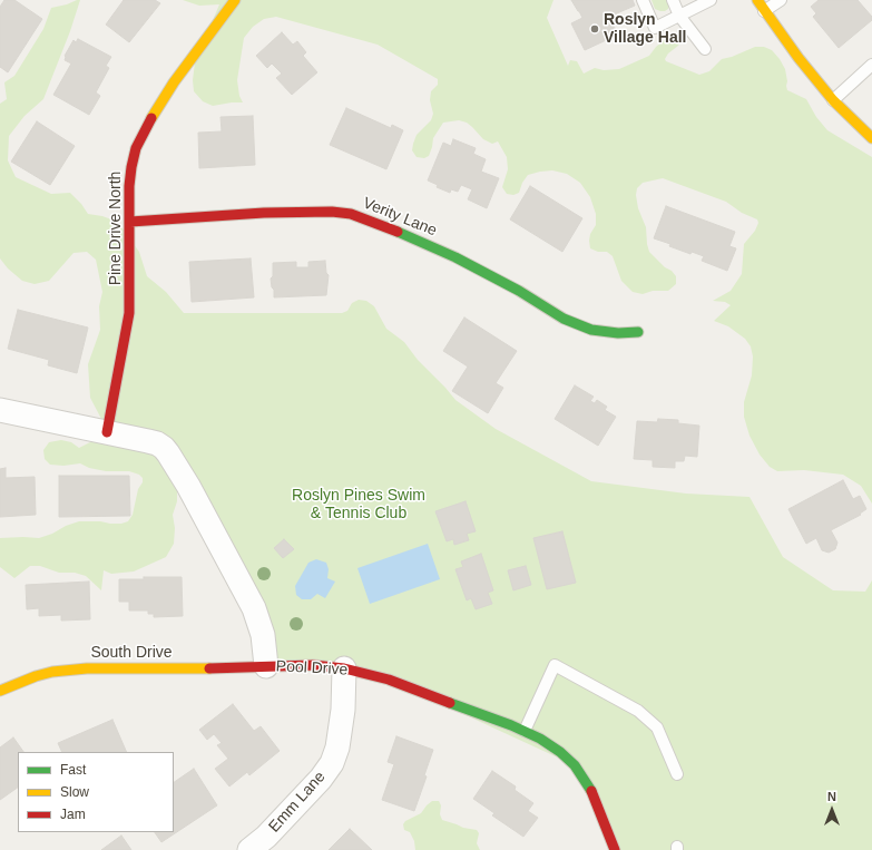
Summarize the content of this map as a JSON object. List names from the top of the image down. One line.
{"streets":{"street":["Verity Lane","Pine Drive North","South Drive","Pool Drive","Emm Lane"]},"crossings":[["Verity Lane","Pine Drive North"],["Pine Drive North","Pool Drive"],["South Drive","Pool Drive"],["Pool Drive","Emm Lane"]],"parks":["Roslyn Pines Swim & Tennis Club"],"places":["Roslyn Village Hall"],"legend":["Fast","Slow","Jam"],"north":"top"}
